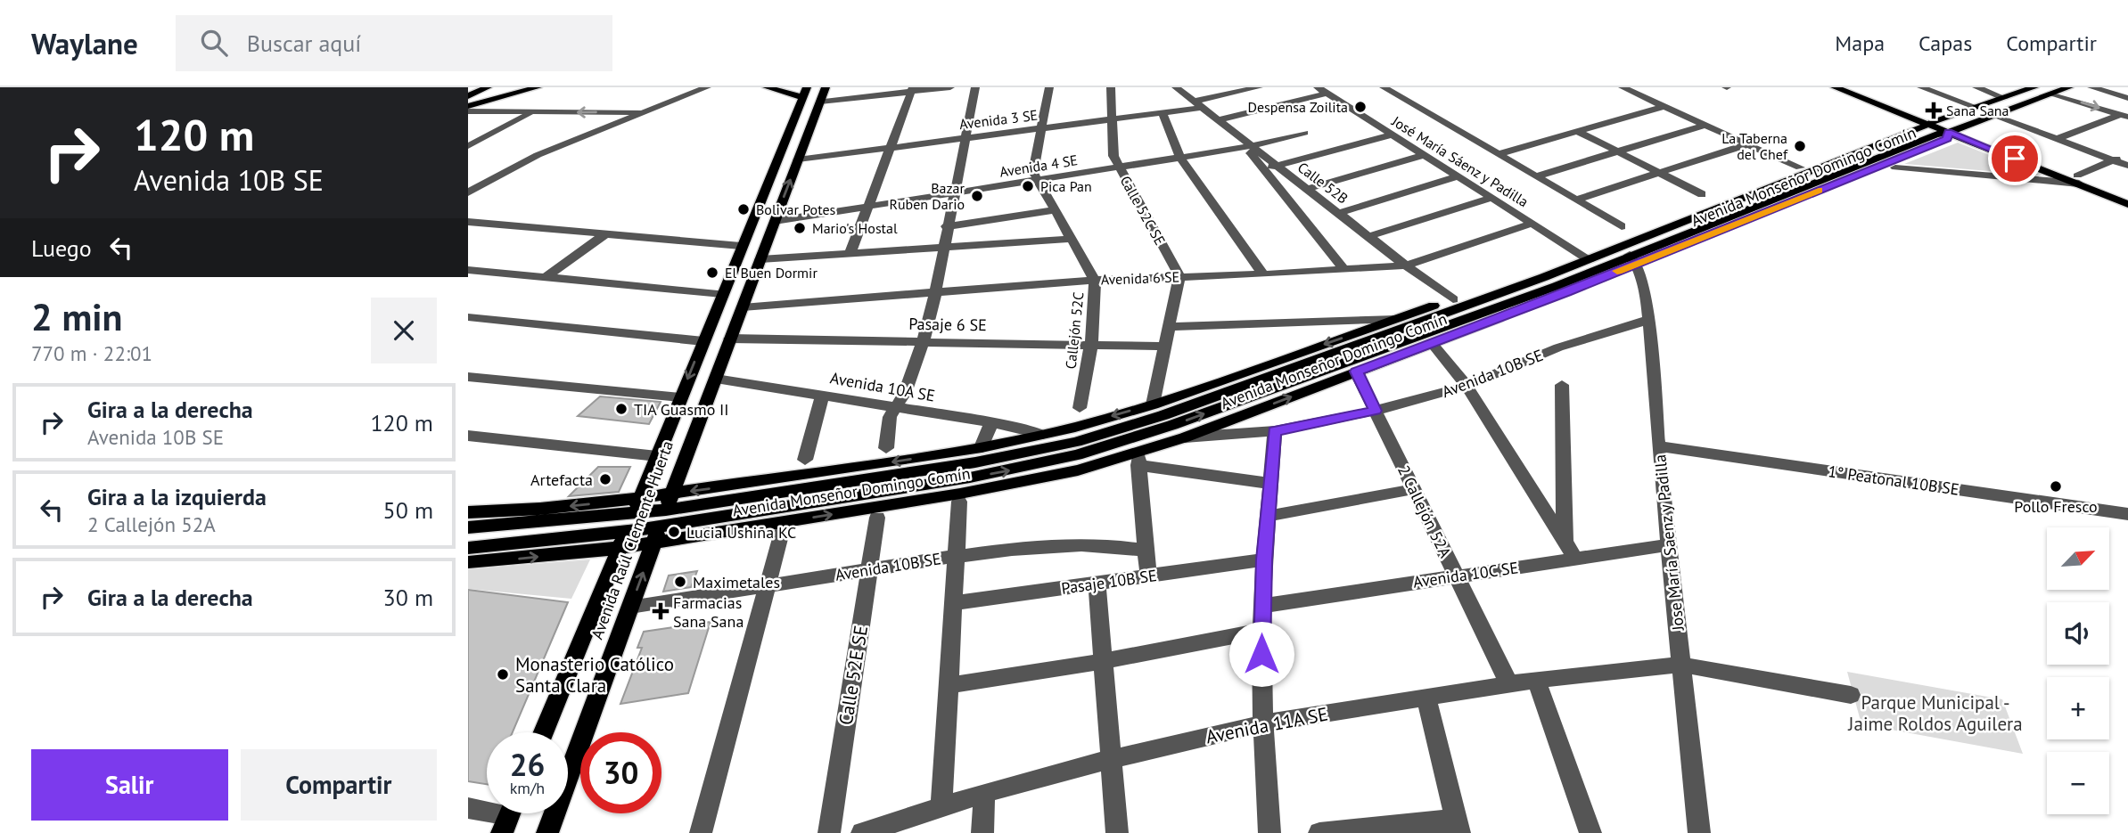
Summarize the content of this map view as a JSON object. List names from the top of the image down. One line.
{"streets":{"main road":["Avenida Monseñor Domingo Comín","Avenida Raúl Clemente Huerta"],"street":["Avenida 3 SE","José María Sáenz y Padilla","Avenida 4 SE","Calle 52B","Calle 52C SE","Avenida 6 SE","Pasaje 6 SE","Callejón 52C","Avenida 10B SE","Avenida 10A SE","1° Peatonal 10B SE","2 Callejón 52A","Jose María Saenz y Padilla","Avenida 10C SE","Pasaje 10B SE","Calle 52E SE","Avenida 11A SE"]},"crossings":[["Avenida 3 SE","Calle 52B"],["Avenida 3 SE","Calle 52C SE"],["Avenida 3 SE","Callejón 52C"],["Avenida 3 SE","Avenida Raúl Clemente Huerta"],["José María Sáenz y Padilla","Avenida Monseñor Domingo Comín"],["José María Sáenz y Padilla","Avenida 6 SE"],["Avenida 4 SE","Calle 52B"],["Avenida 4 SE","Calle 52C SE"],["Avenida 4 SE","Callejón 52C"],["Avenida 4 SE","Avenida Raúl Clemente Huerta"],["Avenida Monseñor Domingo Comín","Calle 52B"],["Avenida Monseñor Domingo Comín","Avenida 10B SE"],["Avenida Monseñor Domingo Comín","Avenida 10A SE"],["Avenida Monseñor Domingo Comín","2 Callejón 52A"],["Avenida Monseñor Domingo Comín","Avenida Raúl Clemente Huerta"],["Avenida Monseñor Domingo Comín","Jose María Saenz y Padilla"],["Calle 52B","Avenida 6 SE"],["Calle 52C SE","Avenida 6 SE"],["Avenida 6 SE","Callejón 52C"],["Avenida 6 SE","Avenida Raúl Clemente Huerta"],["Pasaje 6 SE","Callejón 52C"],["Pasaje 6 SE","Avenida Raúl Clemente Huerta"],["Avenida 10B SE","2 Callejón 52A"],["Avenida 10B SE","Avenida Raúl Clemente Huerta"],["Avenida 10B SE","Jose María Saenz y Padilla"],["Avenida 10B SE","Calle 52E SE"],["Avenida 10A SE","Avenida Raúl Clemente Huerta"],["1° Peatonal 10B SE","Jose María Saenz y Padilla"],["2 Callejón 52A","Avenida 10C SE"],["2 Callejón 52A","Avenida 11A SE"],["Jose María Saenz y Padilla","Avenida 10C SE"],["Jose María Saenz y Padilla","Avenida 11A SE"]],"parks":["Parque Municipal - Jaime Roldos Aguilera"],"places":{"other":["Despensa Zoilita","La Taberna del Chef","Pica Pan","Bazar Ruben Dario","Bolivar Potes","Mario's Hostal","El Buen Dormir","TIA Guasmo II","Artefacta","Pollo Fresco","Lucia Ushiña KC","Maximetales","Monasterio Católico Santa Clara"],"health":["Sana Sana","Farmacias Sana Sana"]},"north":"top right","page":{"header":"Waylane","search":"Buscar aquí","nav":["Mapa","Capas","Compartir"],"turn":["120 m","Avenida 10B SE"],"then":"Luego","heading":["2 min","770 m · 22:01"],"list":[{"name":"Gira a la derecha","note":"Avenida 10B SE","value":"120 m"},{"name":"Gira a la izquierda","note":"2 Callejón 52A","value":"50 m"},{"name":"Gira a la derecha","value":"30 m"}],"map_buttons":["+","−"],"speed":"26 km/h","limit":"30","buttons":["Salir","Compartir"]}}
